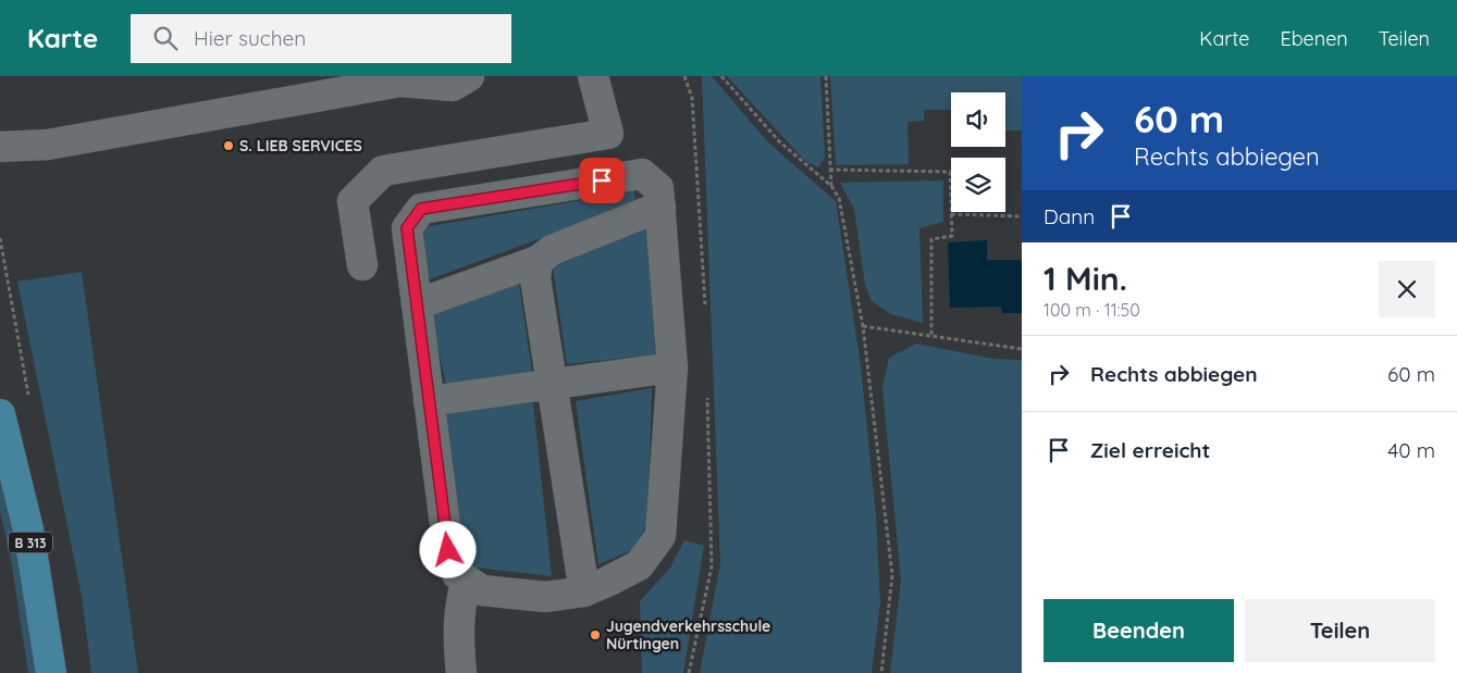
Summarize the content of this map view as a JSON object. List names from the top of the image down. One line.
{"streets":{"main road":["B 313"]},"places":["S. LIEB SERVICES","Jugendverkehrsschule Nürtingen"],"page":{"header":"Karte","search":"Hier suchen","nav":["Karte","Ebenen","Teilen"],"turn":["60 m","Rechts abbiegen"],"then":"Dann","heading":["1 Min.","100 m · 11:50"],"list":[{"name":"Rechts abbiegen","value":"60 m"},{"name":"Ziel erreicht","value":"40 m"}],"buttons":["Beenden","Teilen"]}}
